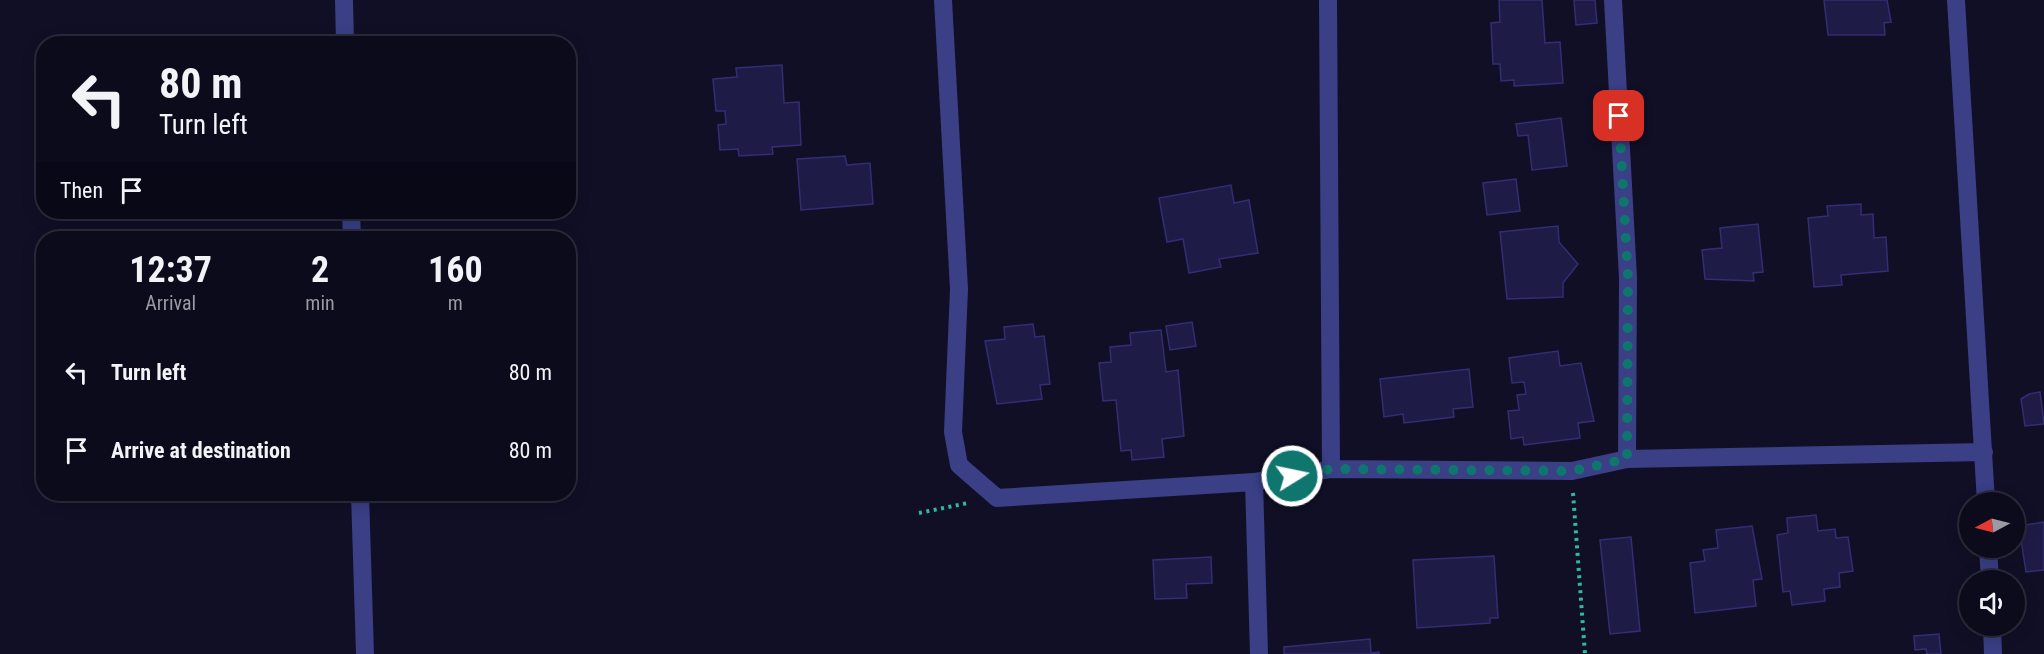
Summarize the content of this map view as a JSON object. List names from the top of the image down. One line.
{"north":"left","page":{"turn":["80 m","Turn left"],"then":"Then","eta":["12:37","Arrival","2","min","160","m"],"list":[{"name":"Turn left","value":"80 m"},{"name":"Arrive at destination","value":"80 m"}]}}
